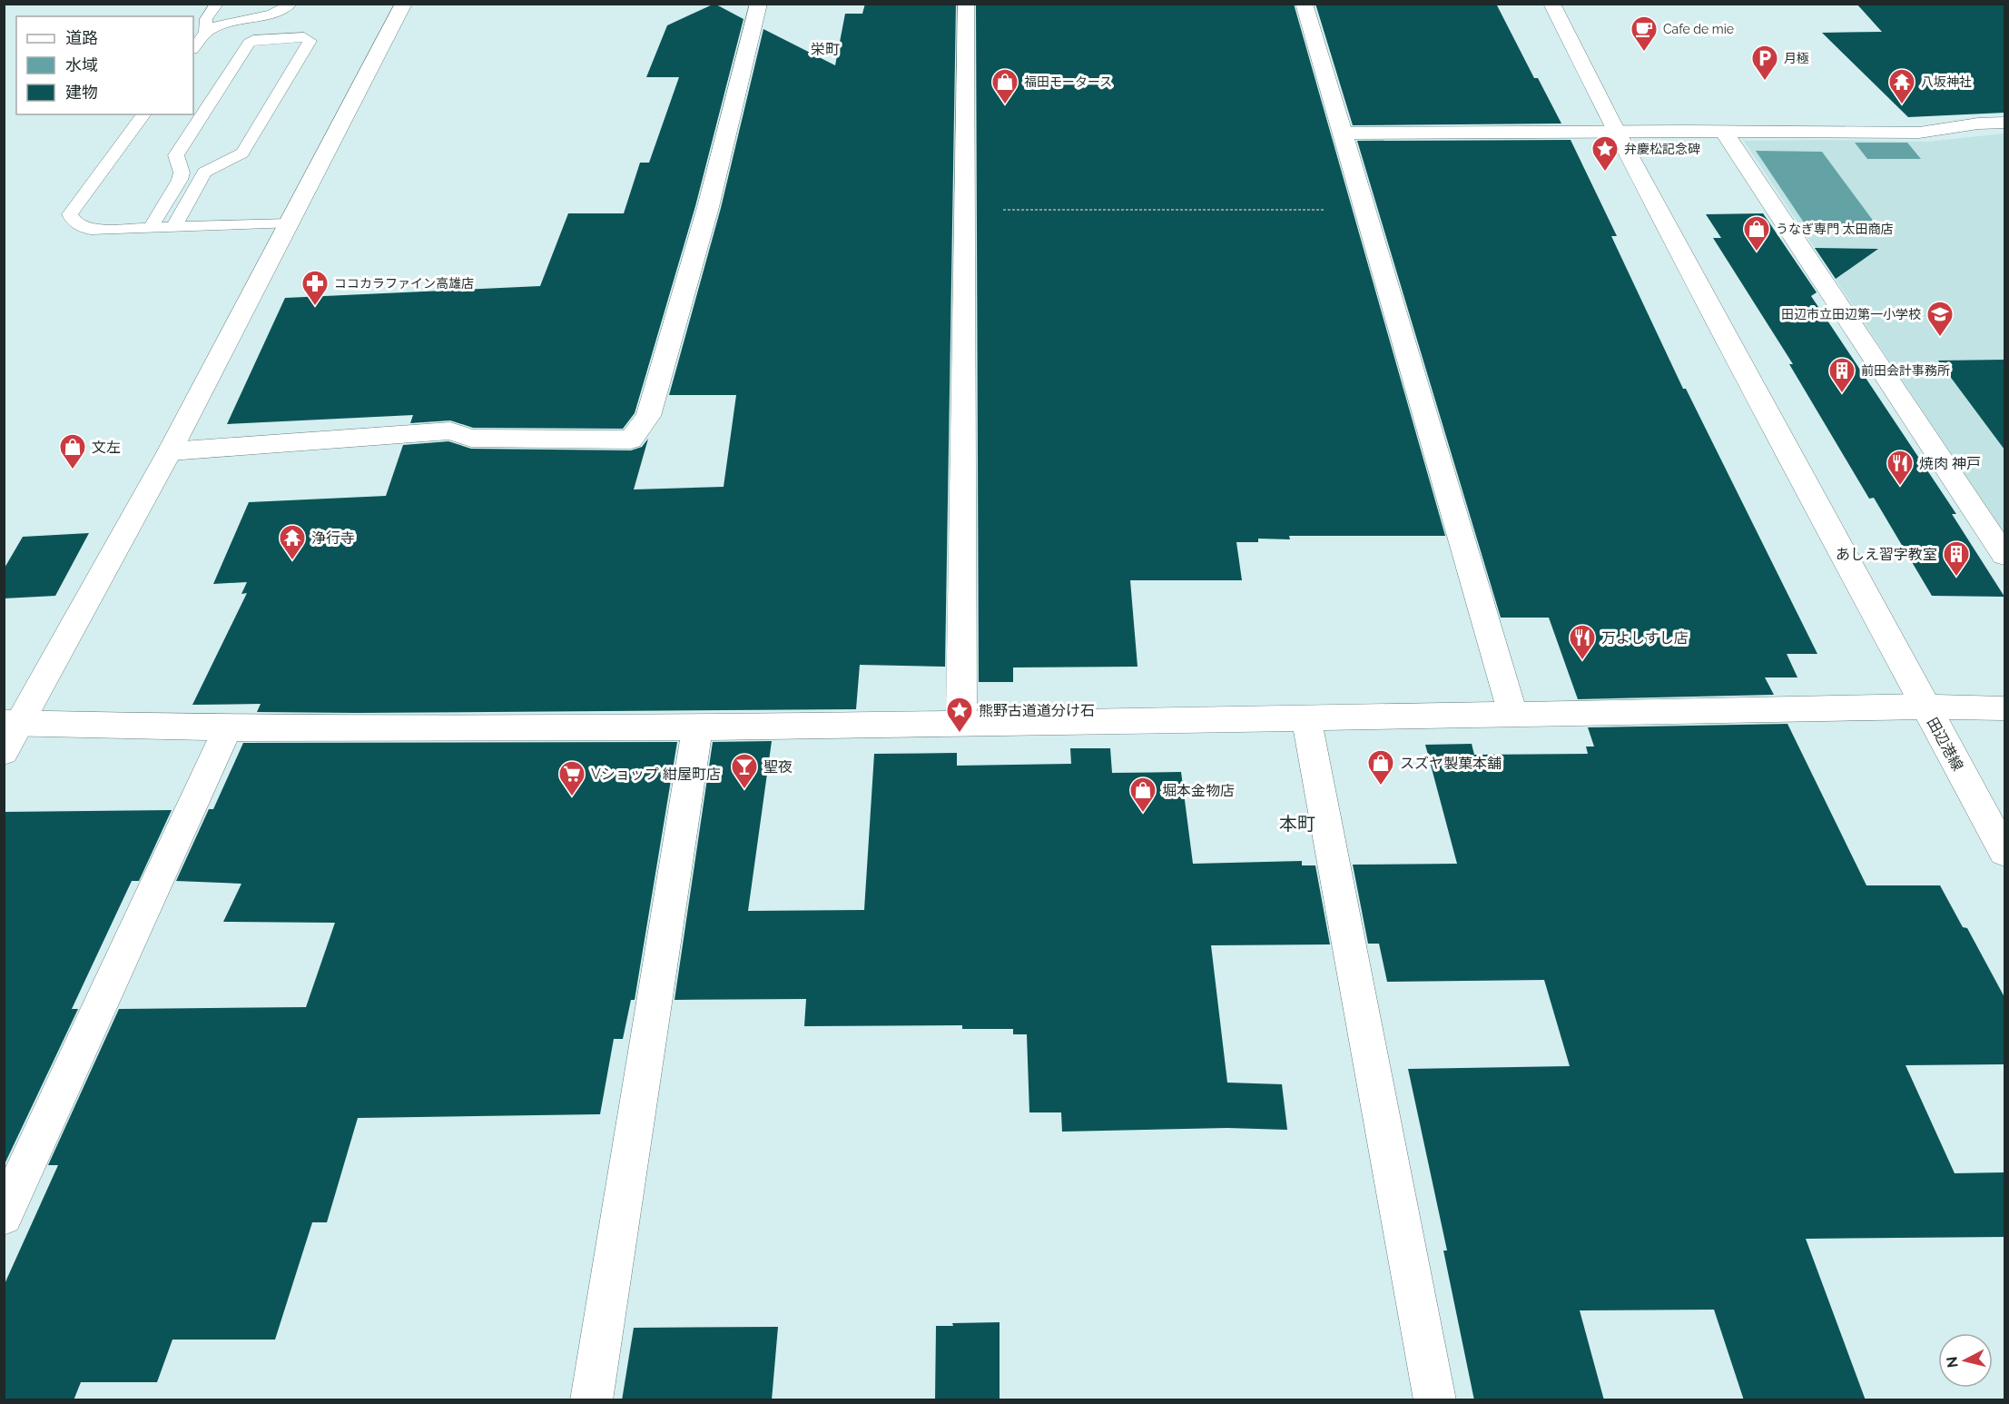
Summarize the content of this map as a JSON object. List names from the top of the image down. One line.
{"streets":{"street":["田辺港線"]},"districts":["栄町","本町"],"places":{"cafe":["Cafe de mie"],"parking":["月極"],"shop":["福田モータース","うなぎ専門 太田商店","文左","スズヤ製菓本舗","堀本金物店"],"temple":["八坂神社","浄行寺"],"place":["弁慶松記念碑","熊野古道道分け石"],"pharmacy":["ココカラファイン高雄店"],"school or university":["田辺市立田辺第一小学校"],"building":["前田会計事務所","あしえ習字教室"],"restaurant":["焼肉 神戸","万よしすし店"],"bar":["聖夜"],"supermarket":["Vショップ 紺屋町店"]},"legend":["道路","水域","建物"],"north":"left"}
